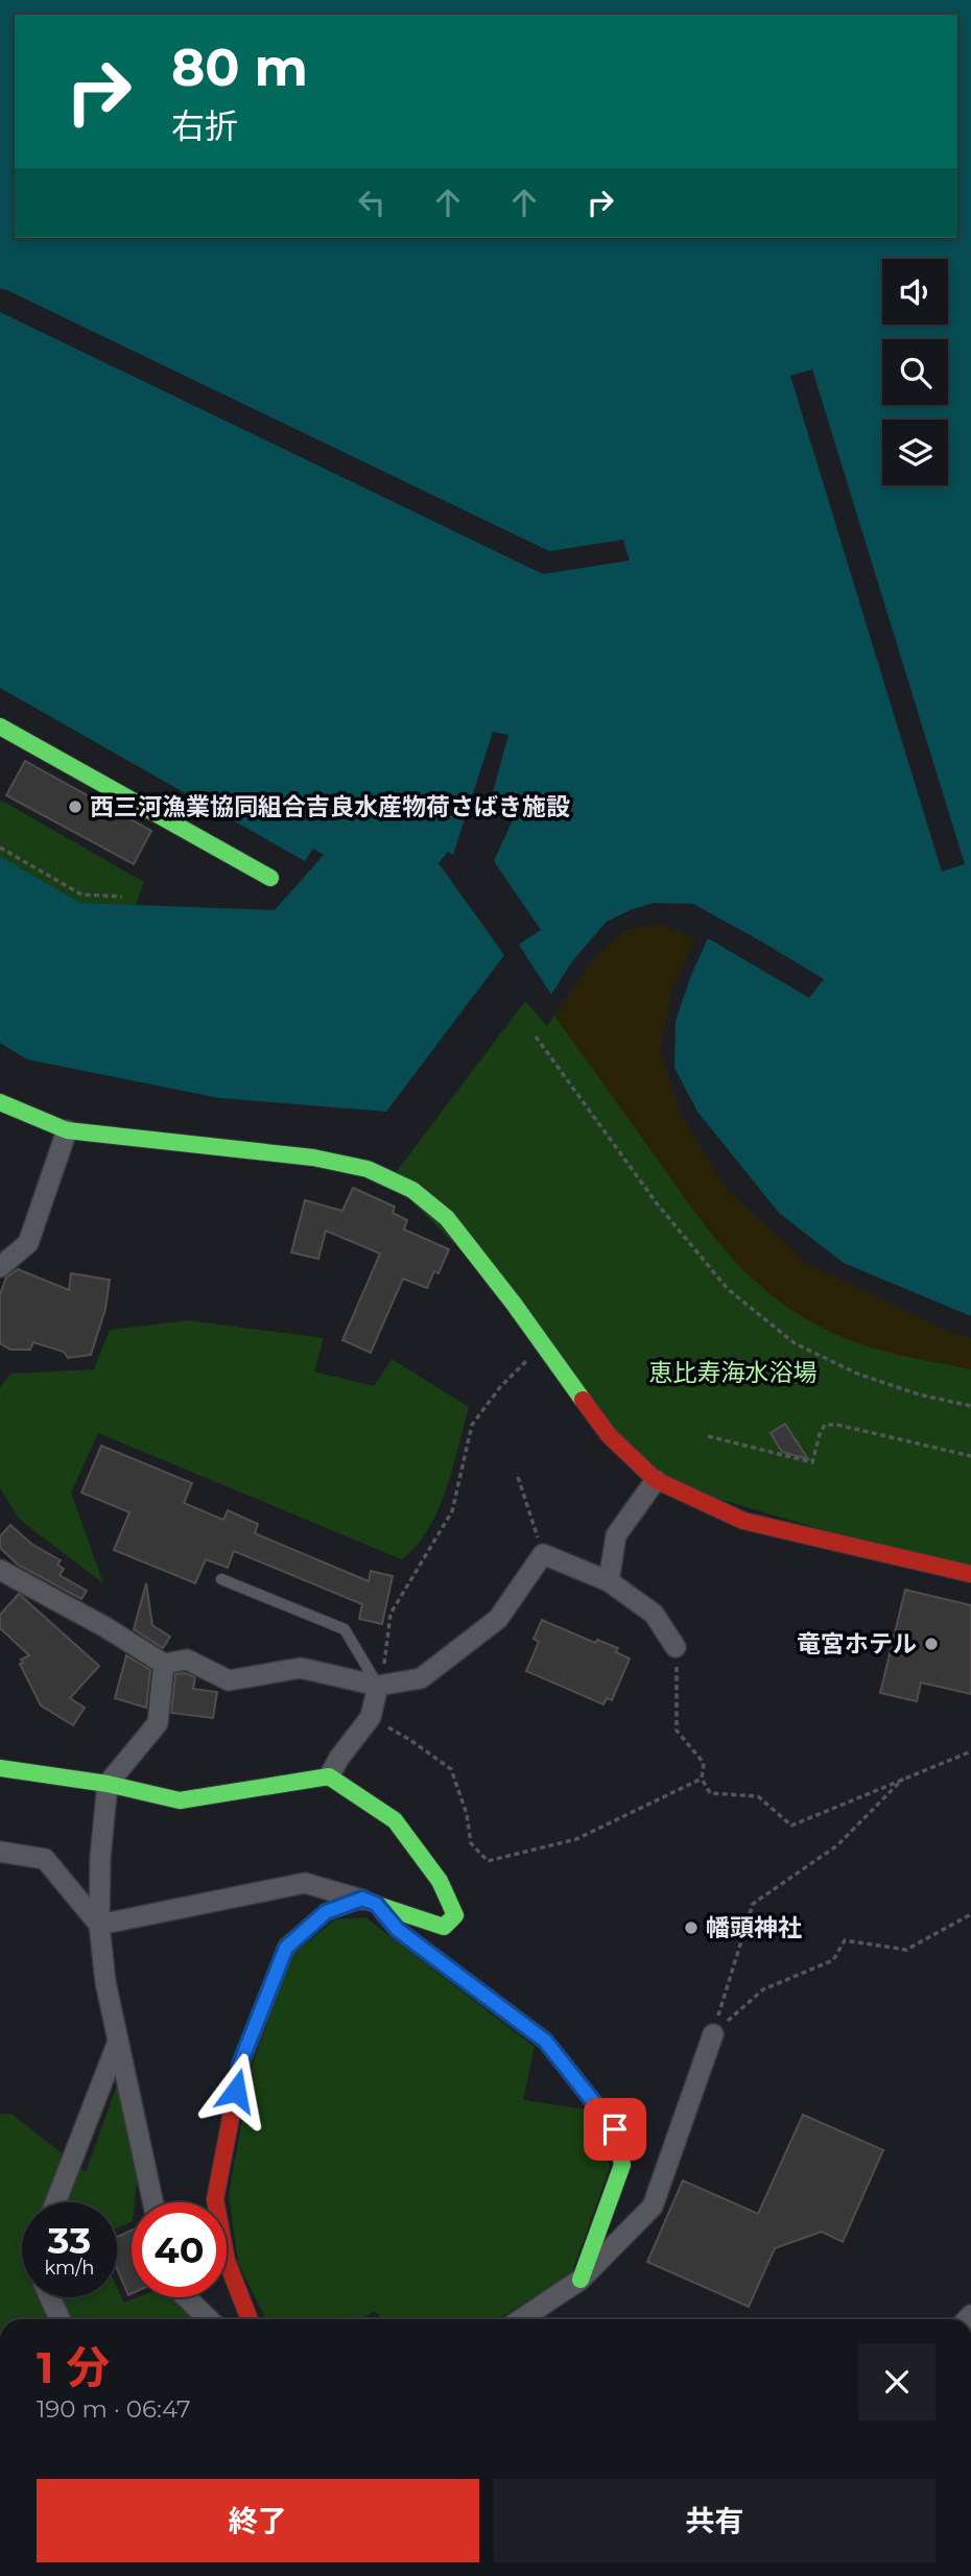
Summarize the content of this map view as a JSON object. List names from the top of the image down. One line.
{"parks":["恵比寿海水浴場"],"places":["西三河漁業協同組合吉良水産物荷さばき施設","竜宮ホテル","幡頭神社"],"page":{"turn":["80 m","右折"],"speed":"33 km/h","limit":"40","heading":["1 分","190 m · 06:47"],"buttons":["終了","共有"]}}
